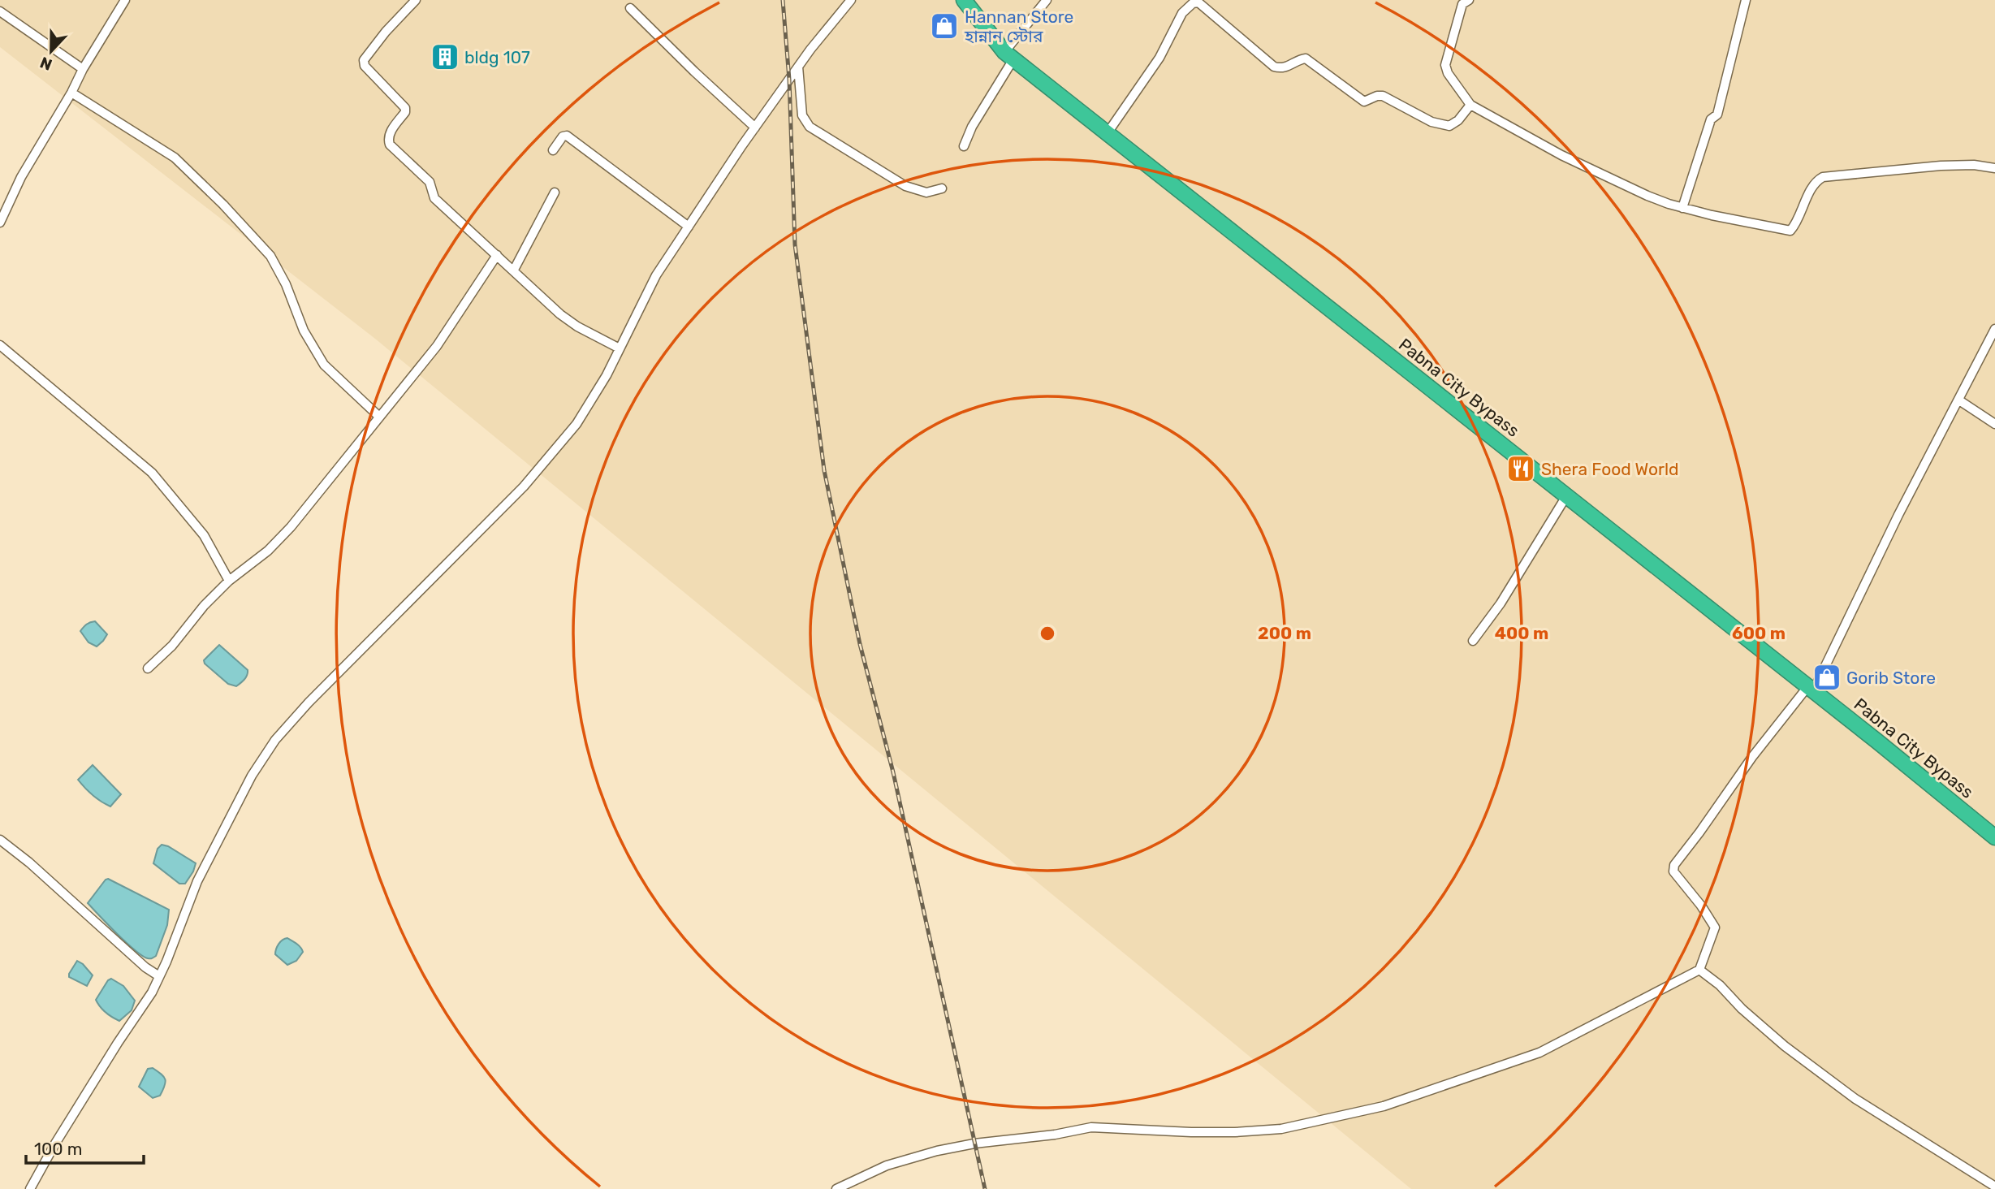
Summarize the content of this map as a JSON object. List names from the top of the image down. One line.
{"streets":{"highway":["Pabna City Bypass"]},"places":{"shop":["Hannan Store হান্নান স্টোর","Gorib Store"],"building":["bldg 107"],"restaurant":["Shera Food World"]},"scale_bar":"100 m","north":"bottom","rings":["200 m","400 m","600 m"]}
